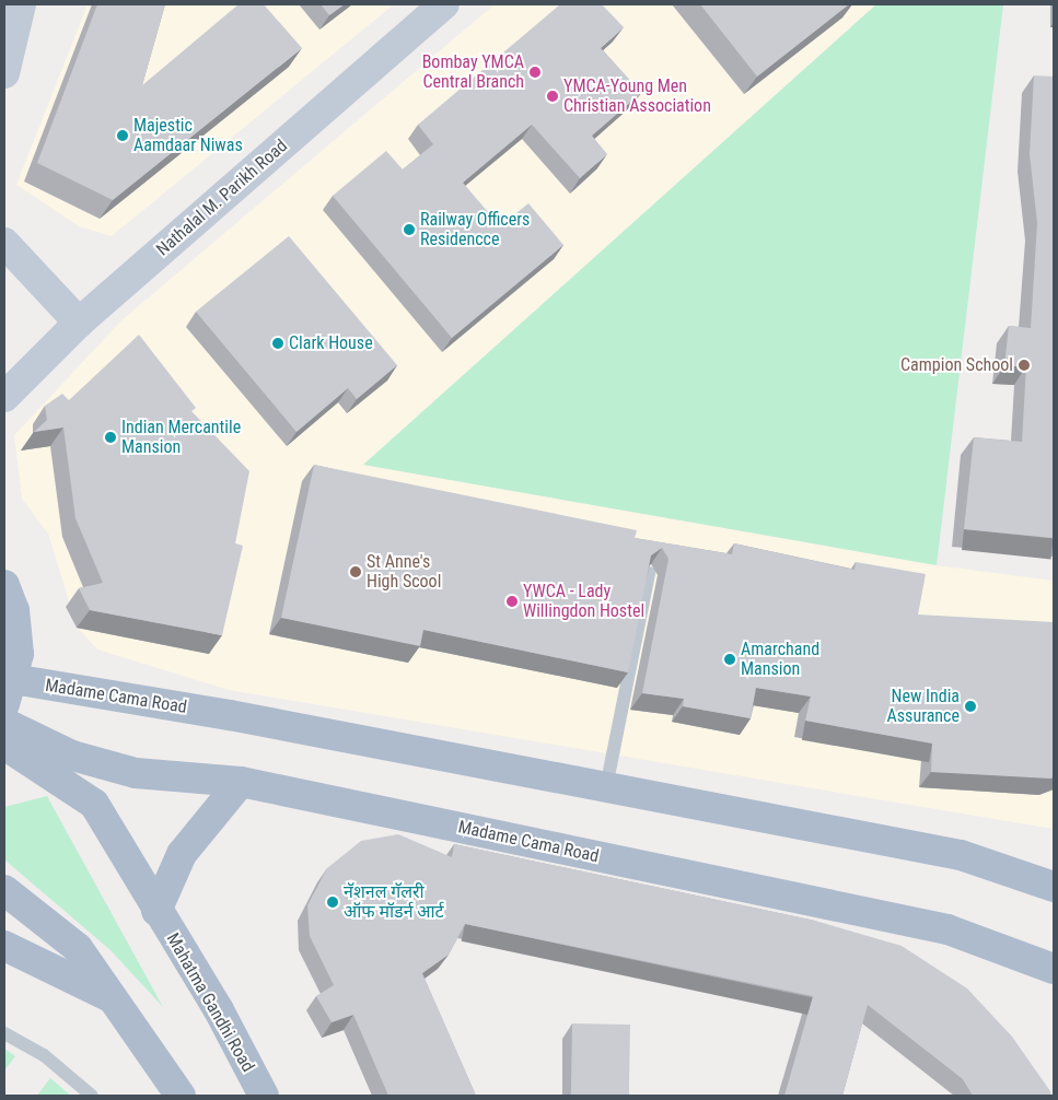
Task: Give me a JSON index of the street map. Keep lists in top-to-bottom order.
{
  "streets": {
    "main road": ["Madame Cama Road", "Mahatma Gandhi Road"],
    "street": ["Nathalal M. Parikh Road"]
  },
  "places": [
    "Bombay YMCA Central Branch",
    "YMCA-Young Men Christian Association",
    "Majestic Aamdaar Niwas",
    "Railway Officers Residencce",
    "Clark House",
    "Campion School",
    "Indian Mercantile Mansion",
    "St Anne's High Scool",
    "YWCA - Lady Willingdon Hostel",
    "Amarchand Mansion",
    "New India Assurance",
    "नॅशनल गॅलरी ऑफ मॉडर्न आर्ट"
  ]
}
